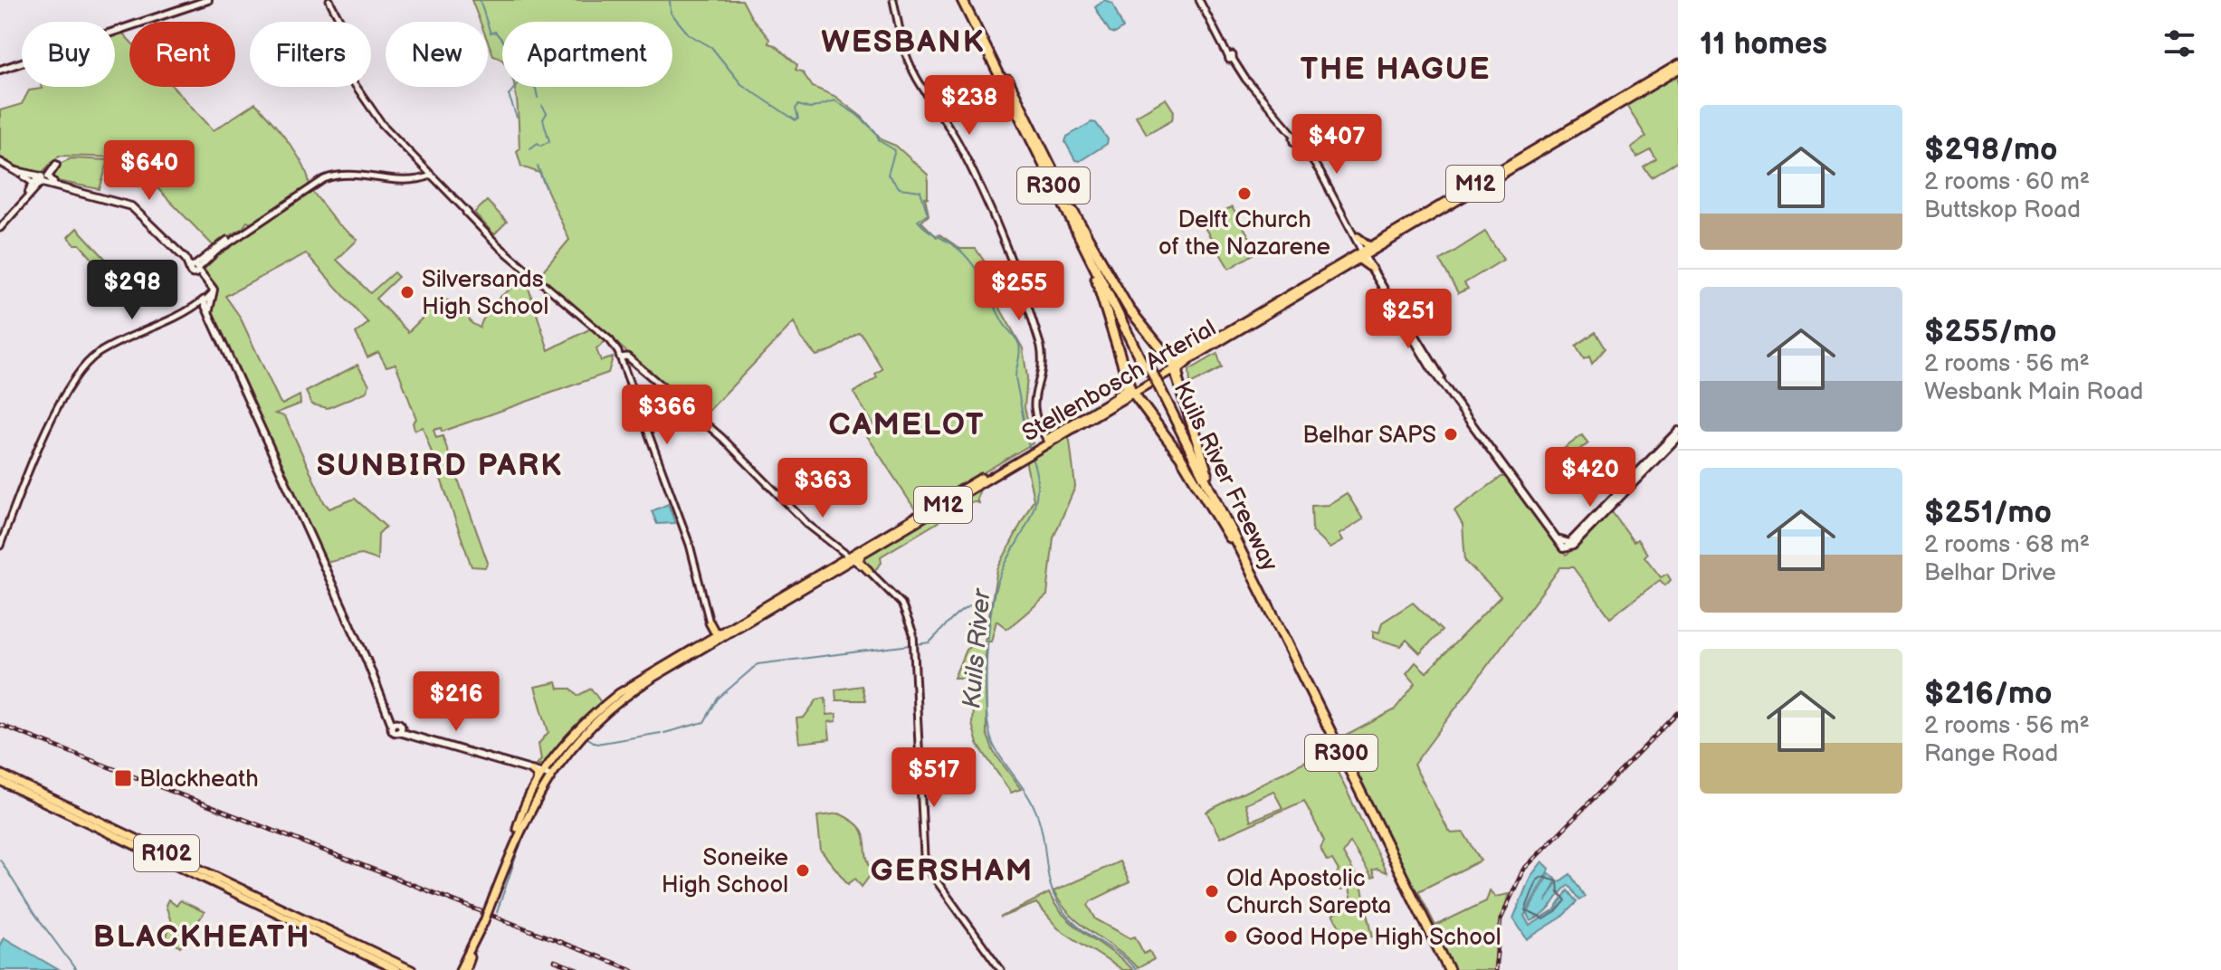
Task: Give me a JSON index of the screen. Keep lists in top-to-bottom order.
{
  "streets": {
    "highway": ["R300", "Kuils River Freeway"],
    "main road": ["M12", "Stellenbosch Arterial", "R102"]
  },
  "districts": [
    "WESBANK",
    "THE HAGUE",
    "CAMELOT",
    "SUNBIRD PARK",
    "GERSHAM",
    "BLACKHEATH"
  ],
  "water": ["Kuils River"],
  "places": {
    "other": [
      "Delft Church of the Nazarene",
      "Silversands High School",
      "Belhar SAPS",
      "Soneike High School",
      "Old Apostolic Church Sarepta",
      "Good Hope High School"
    ],
    "transit": ["Blackheath"]
  },
  "page": {
    "heading": "11 homes",
    "chip": [
      "Buy",
      "Rent",
      "Filters",
      "New",
      "Apartment"
    ],
    "price": [
      "$238",
      "$407",
      "$640",
      "$298",
      "$255",
      "$251",
      "$366",
      "$420",
      "$363",
      "$216",
      "$517"
    ],
    "list": [
      {
        "name": "$298/mo",
        "note": "2 rooms · 60 m² · Buttskop Road"
      },
      {
        "name": "$255/mo",
        "note": "2 rooms · 56 m² · Wesbank Main Road"
      },
      {
        "name": "$251/mo",
        "note": "2 rooms · 68 m² · Belhar Drive"
      },
      {
        "name": "$216/mo",
        "note": "2 rooms · 56 m² · Range Road"
      }
    ]
  }
}
